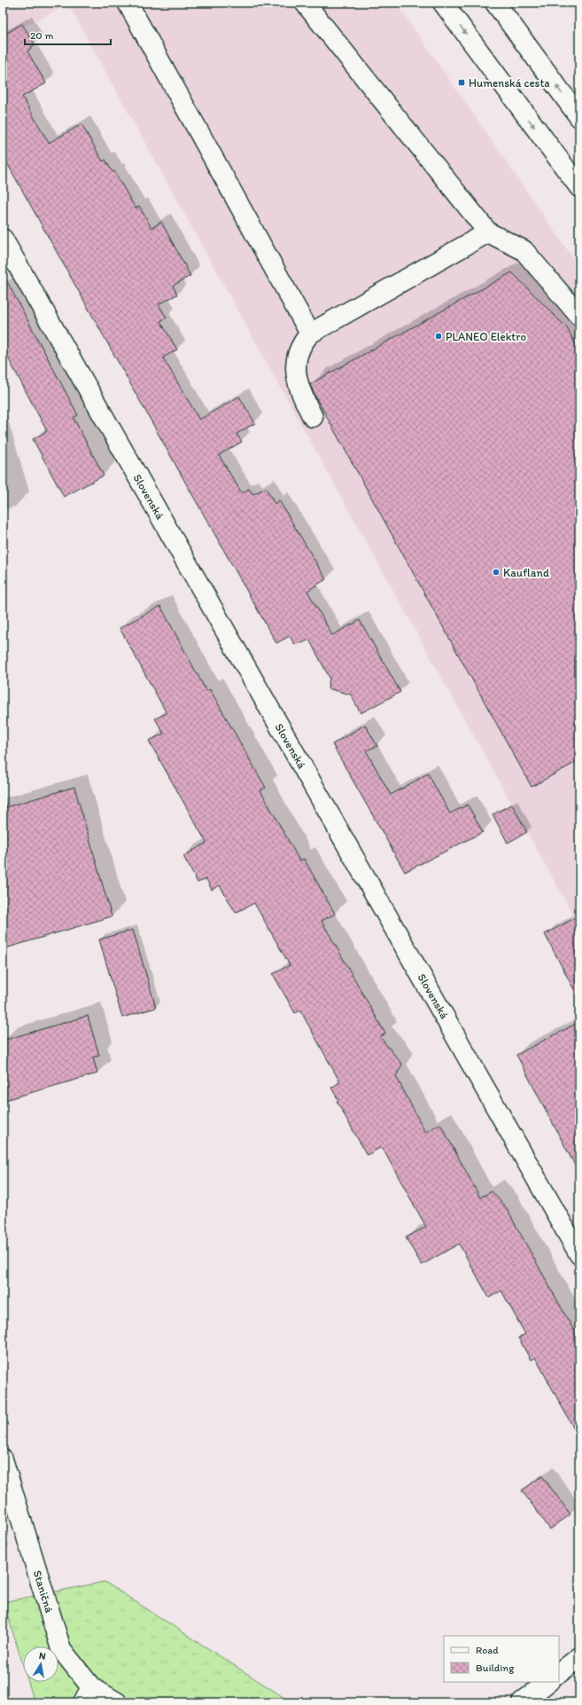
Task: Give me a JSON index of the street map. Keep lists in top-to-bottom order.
{
  "streets": {
    "street": ["Slovenská", "Staničná"]
  },
  "places": {
    "transit": ["Humenská cesta"],
    "other": ["PLANEO Elektro", "Kaufland"]
  },
  "legend": ["Road", "Building"],
  "scale_bar": "20 m",
  "north": "top"
}
